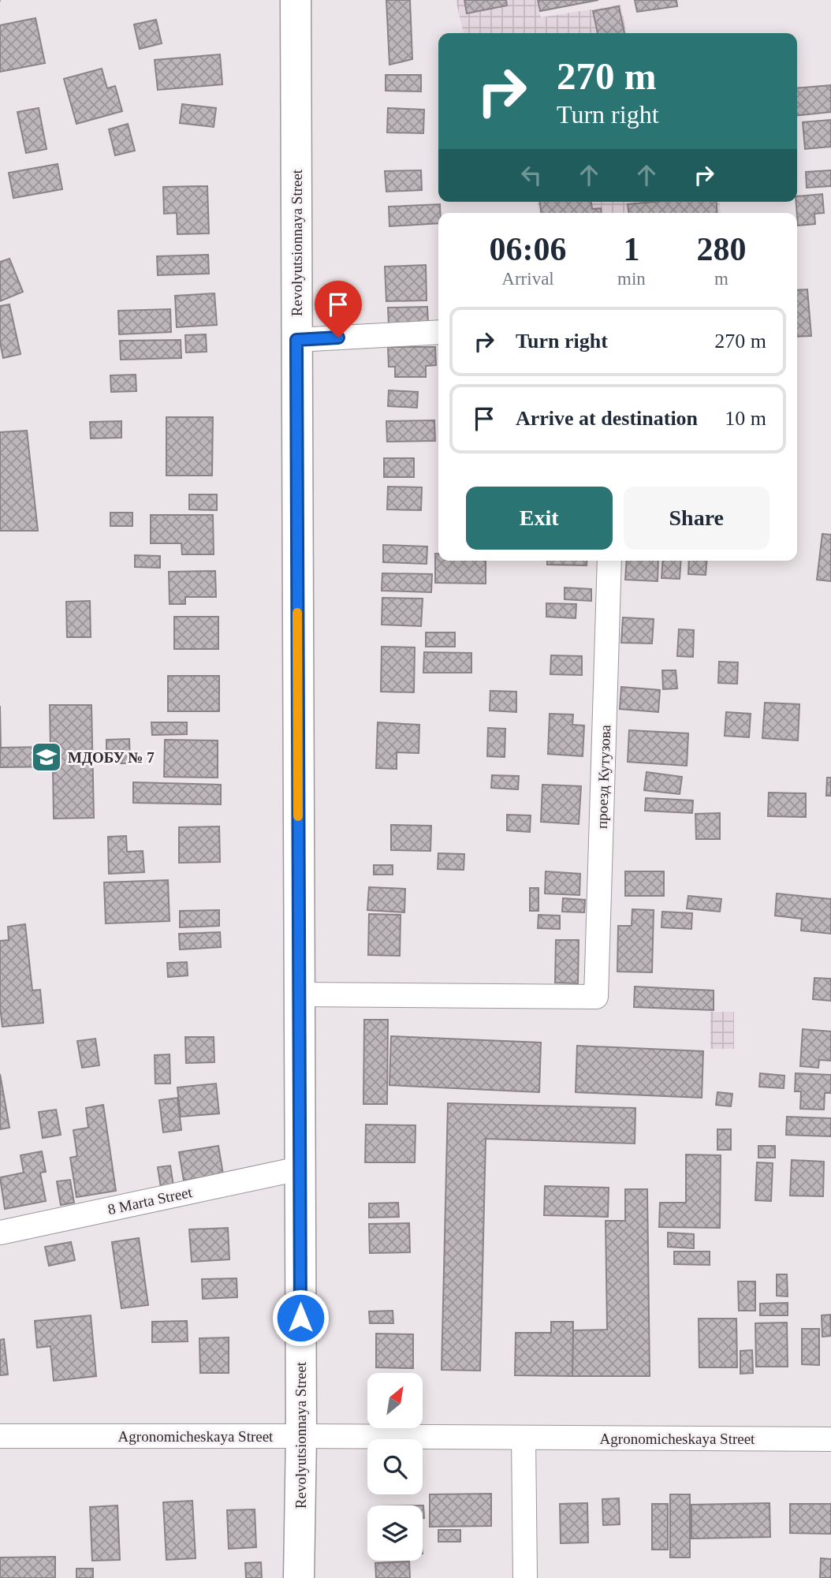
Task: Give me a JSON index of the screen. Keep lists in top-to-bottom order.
{
  "streets": {
    "street": [
      "Revolyutsionnaya Street",
      "проезд Кутузова",
      "8 Marta Street",
      "Agronomicheskaya Street"
    ]
  },
  "crossings": [
    ["Revolyutsionnaya Street", "проезд Кутузова"],
    ["Revolyutsionnaya Street", "8 Marta Street"],
    ["Revolyutsionnaya Street", "Agronomicheskaya Street"]
  ],
  "places": {
    "school or university": ["МДОБУ № 7"]
  },
  "north": "top right",
  "page": {
    "turn": ["270 m", "Turn right"],
    "eta": [
      "06:06",
      "Arrival",
      "1",
      "min",
      "280",
      "m"
    ],
    "list": [
      {
        "name": "Turn right",
        "value": "270 m"
      },
      {
        "name": "Arrive at destination",
        "value": "10 m"
      }
    ],
    "buttons": ["Exit", "Share"]
  }
}
